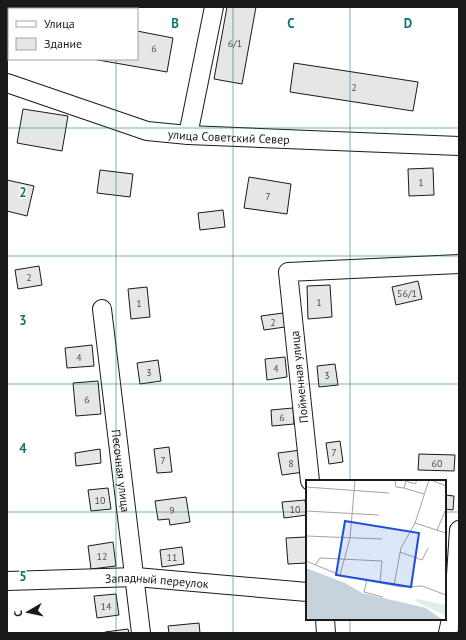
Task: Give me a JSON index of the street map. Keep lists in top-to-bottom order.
{
  "streets": {
    "street": [
      "улица Советский Север",
      "Пойменная улица",
      "Песочная улица",
      "Западный переулок"
    ]
  },
  "crossings": [
    ["Песочная улица", "Западный переулок"]
  ],
  "house_numbers": [
    "6/1",
    "6",
    "2",
    "1",
    "7",
    "2",
    "56/1",
    "1",
    "1",
    "2",
    "4",
    "4",
    "3",
    "3",
    "6",
    "6",
    "7",
    "7",
    "8",
    "60",
    "10",
    "10",
    "9",
    "12",
    "11",
    "14"
  ],
  "legend": ["Улица", "Здание"],
  "north": "left",
  "grid": {
    "columns": ["B", "C", "D"],
    "rows": [
      "2",
      "3",
      "4",
      "5"
    ]
  }
}
